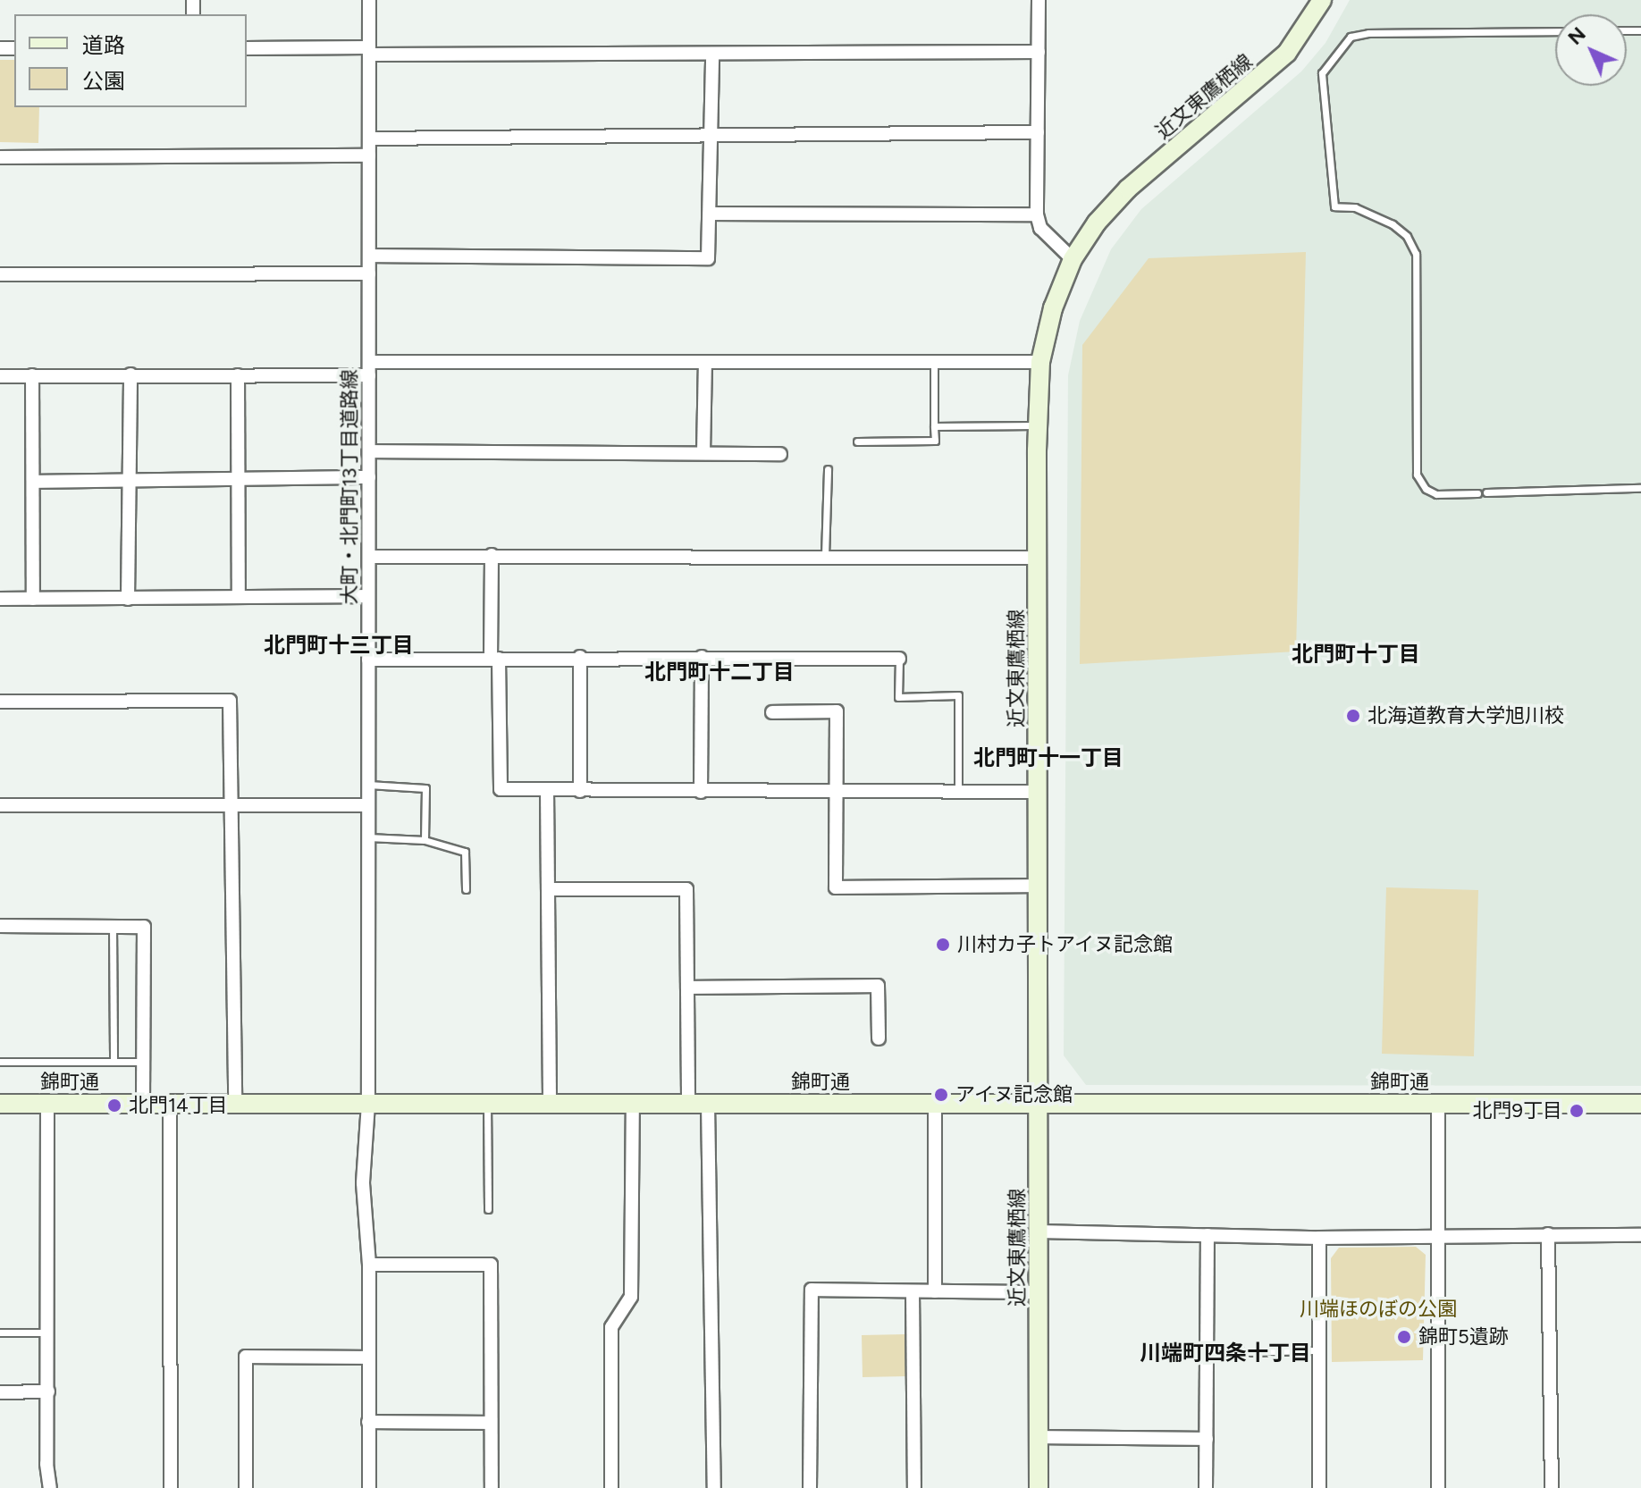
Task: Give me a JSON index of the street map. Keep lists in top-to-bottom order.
{
  "streets": {
    "street": ["近文東鷹栖線", "大町・北門町13丁目道路線", "錦町通"]
  },
  "crossings": [
    ["近文東鷹栖線", "錦町通"],
    ["大町・北門町13丁目道路線", "錦町通"]
  ],
  "districts": [
    "北門町十三丁目",
    "北門町十丁目",
    "北門町十二丁目",
    "北門町十一丁目",
    "川端町四条十丁目"
  ],
  "parks": ["川端ほのぼの公園"],
  "places": [
    "北海道教育大学旭川校",
    "川村カ子トアイヌ記念館",
    "アイヌ記念館",
    "北門14丁目",
    "北門9丁目",
    "錦町5遺跡"
  ],
  "legend": ["道路", "公園"],
  "north": "top left"
}
